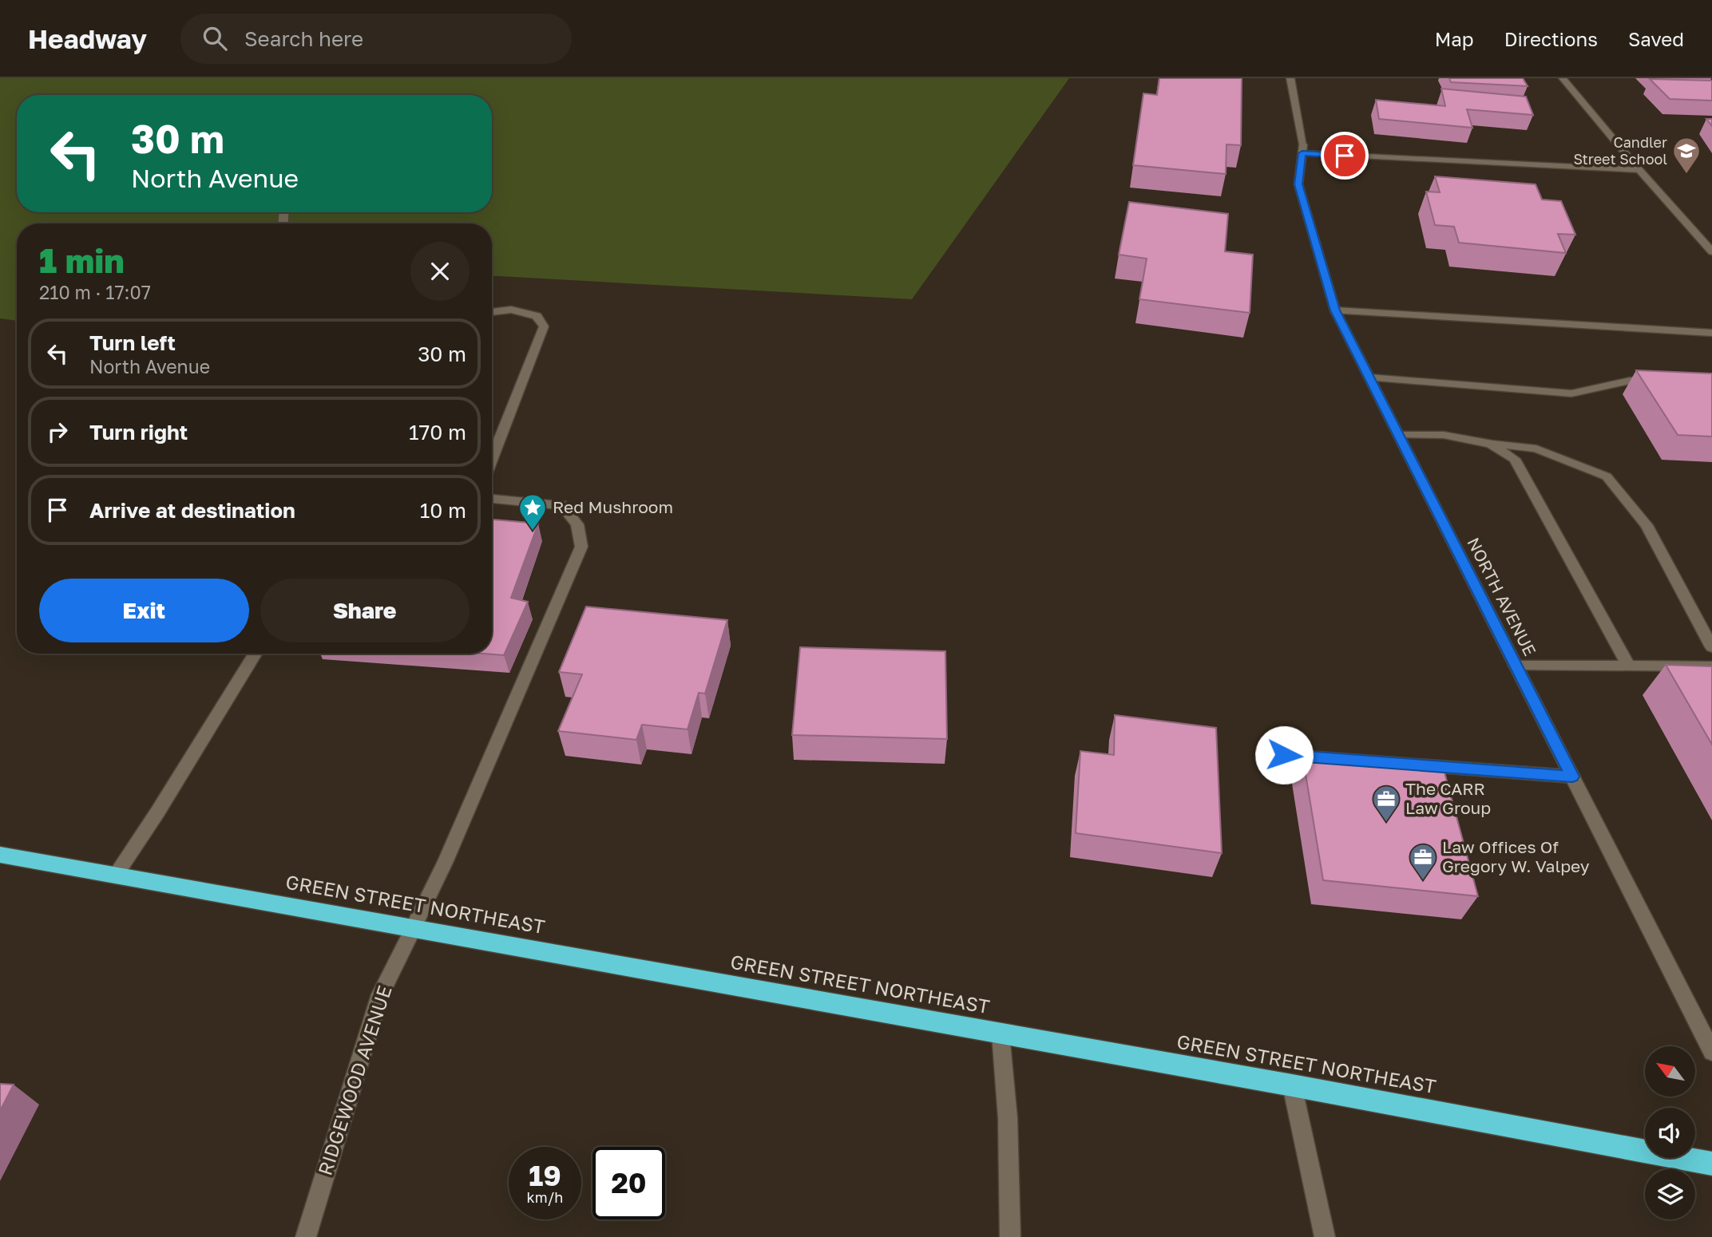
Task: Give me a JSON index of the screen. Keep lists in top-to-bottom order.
{
  "streets": {
    "highway": ["GREEN STREET NORTHEAST"],
    "street": ["NORTH AVENUE", "RIDGEWOOD AVENUE"]
  },
  "crossings": [
    ["GREEN STREET NORTHEAST", "RIDGEWOOD AVENUE"]
  ],
  "places": {
    "school or university": ["Candler Street School"],
    "place": ["Red Mushroom"],
    "office": ["The CARR Law Group", "Law Offices Of Gregory W. Valpey"]
  },
  "north": "top left",
  "page": {
    "header": "Headway",
    "search": "Search here",
    "nav": ["Map", "Directions", "Saved"],
    "turn": ["30 m", "North Avenue"],
    "heading": ["1 min", "210 m · 17:07"],
    "list": [
      {
        "name": "Turn left",
        "note": "North Avenue",
        "value": "30 m"
      },
      {
        "name": "Turn right",
        "value": "170 m"
      },
      {
        "name": "Arrive at destination",
        "value": "10 m"
      }
    ],
    "buttons": ["Exit", "Share"],
    "speed": "19 km/h",
    "limit": "20"
  }
}
